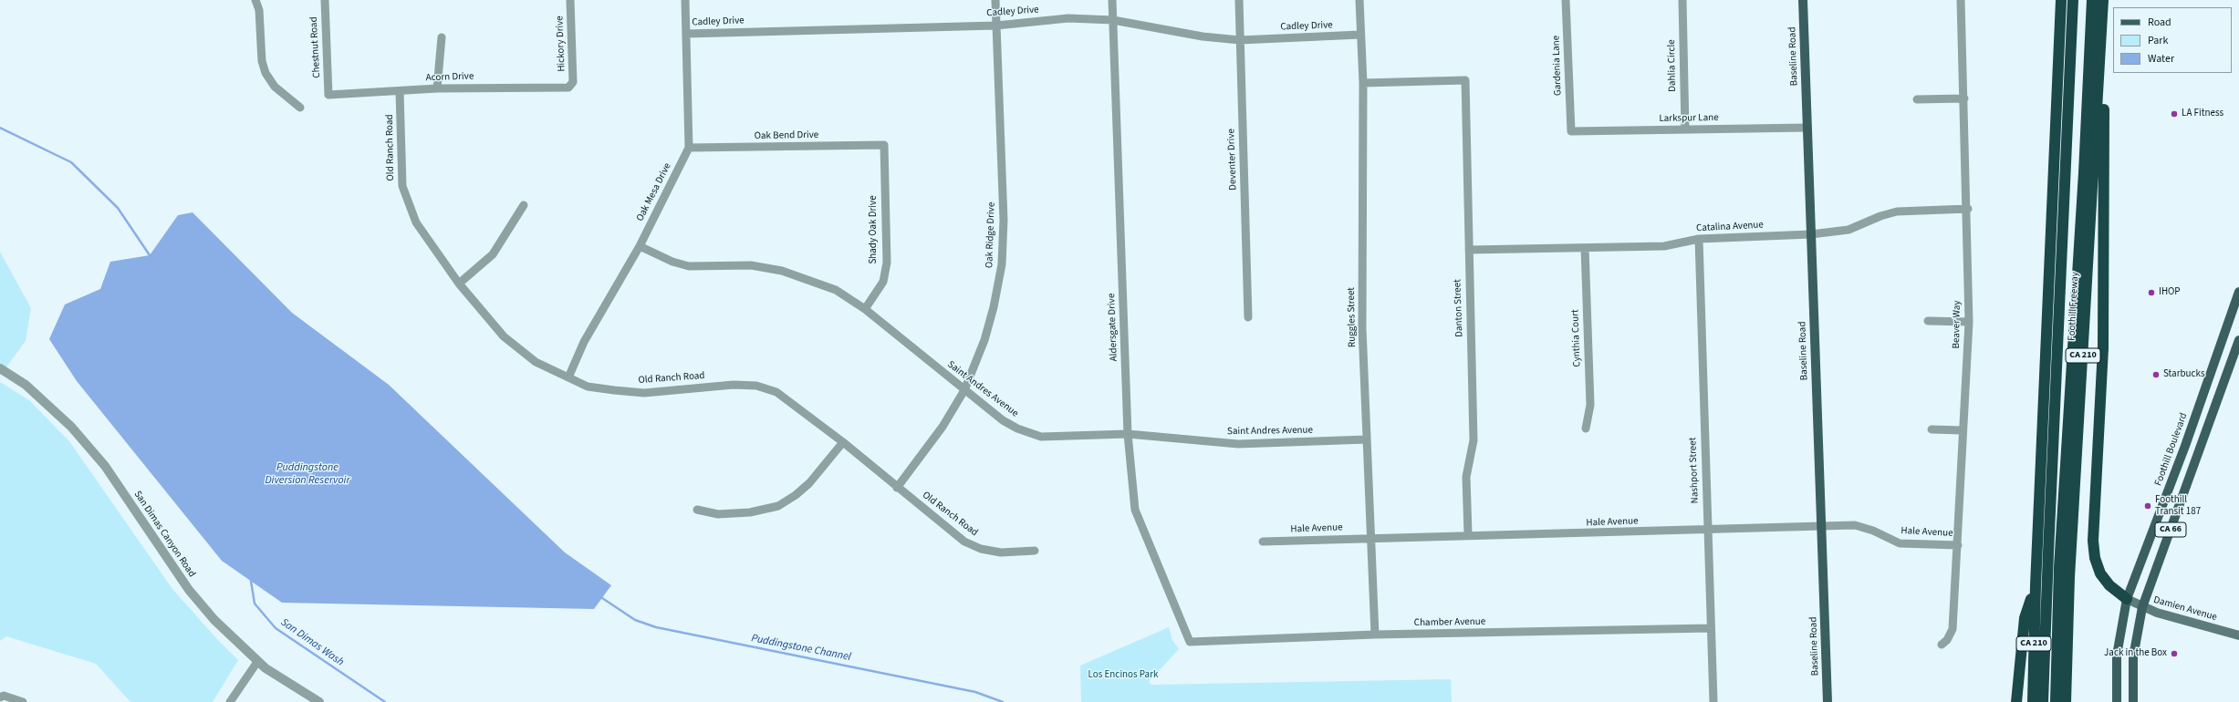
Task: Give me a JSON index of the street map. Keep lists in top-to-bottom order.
{
  "streets": {
    "highway": ["Foothill Freeway", "CA 210"],
    "main road": [
      "Baseline Road",
      "Foothill Boulevard",
      "CA 66",
      "Damien Avenue"
    ],
    "street": [
      "Cadley Drive",
      "Hickory Drive",
      "Chestnut Road",
      "Gardenia Lane",
      "Dahlia Circle",
      "Acorn Drive",
      "Larkspur Lane",
      "Oak Bend Drive",
      "Old Ranch Road",
      "Deventer Drive",
      "Oak Mesa Drive",
      "Catalina Avenue",
      "Shady Oak Drive",
      "Oak Ridge Drive",
      "Danton Street",
      "Ruggles Street",
      "Beaver Way",
      "Aldersgate Drive",
      "Cynthia Court",
      "Saint Andres Avenue",
      "Nashport Street",
      "Hale Avenue",
      "San Dimas Canyon Road",
      "Chamber Avenue"
    ]
  },
  "crossings": [
    ["Cadley Drive", "Deventer Drive"],
    ["Cadley Drive", "Oak Mesa Drive"],
    ["Cadley Drive", "Oak Ridge Drive"],
    ["Cadley Drive", "Ruggles Street"],
    ["Cadley Drive", "Aldersgate Drive"],
    ["Hickory Drive", "Acorn Drive"],
    ["Chestnut Road", "Acorn Drive"],
    ["Baseline Road", "Larkspur Lane"],
    ["Baseline Road", "Catalina Avenue"],
    ["Baseline Road", "Hale Avenue"],
    ["Gardenia Lane", "Larkspur Lane"],
    ["Dahlia Circle", "Larkspur Lane"],
    ["Acorn Drive", "Old Ranch Road"],
    ["Oak Bend Drive", "Oak Mesa Drive"],
    ["Oak Bend Drive", "Shady Oak Drive"],
    ["Old Ranch Road", "Oak Mesa Drive"],
    ["Old Ranch Road", "Oak Ridge Drive"],
    ["Oak Mesa Drive", "Saint Andres Avenue"],
    ["Catalina Avenue", "Danton Street"],
    ["Catalina Avenue", "Beaver Way"],
    ["Catalina Avenue", "Cynthia Court"],
    ["Catalina Avenue", "Nashport Street"],
    ["Shady Oak Drive", "Saint Andres Avenue"],
    ["Oak Ridge Drive", "Saint Andres Avenue"],
    ["Danton Street", "Ruggles Street"],
    ["Danton Street", "Hale Avenue"],
    ["Ruggles Street", "Saint Andres Avenue"],
    ["Ruggles Street", "Hale Avenue"],
    ["Ruggles Street", "Chamber Avenue"],
    ["Beaver Way", "Hale Avenue"],
    ["Aldersgate Drive", "Saint Andres Avenue"],
    ["Aldersgate Drive", "Chamber Avenue"],
    ["Foothill Boulevard", "Damien Avenue"],
    ["Nashport Street", "Hale Avenue"],
    ["Nashport Street", "Chamber Avenue"],
    ["CA 66", "Damien Avenue"]
  ],
  "water": ["Puddingstone Diversion Reservoir", "San Dimas Wash", "Puddingstone Channel"],
  "parks": ["Los Encinos Park"],
  "places": [
    "LA Fitness",
    "IHOP",
    "Starbucks",
    "Foothill Transit 187",
    "Jack in the Box"
  ],
  "legend": ["Road", "Park", "Water"]
}
